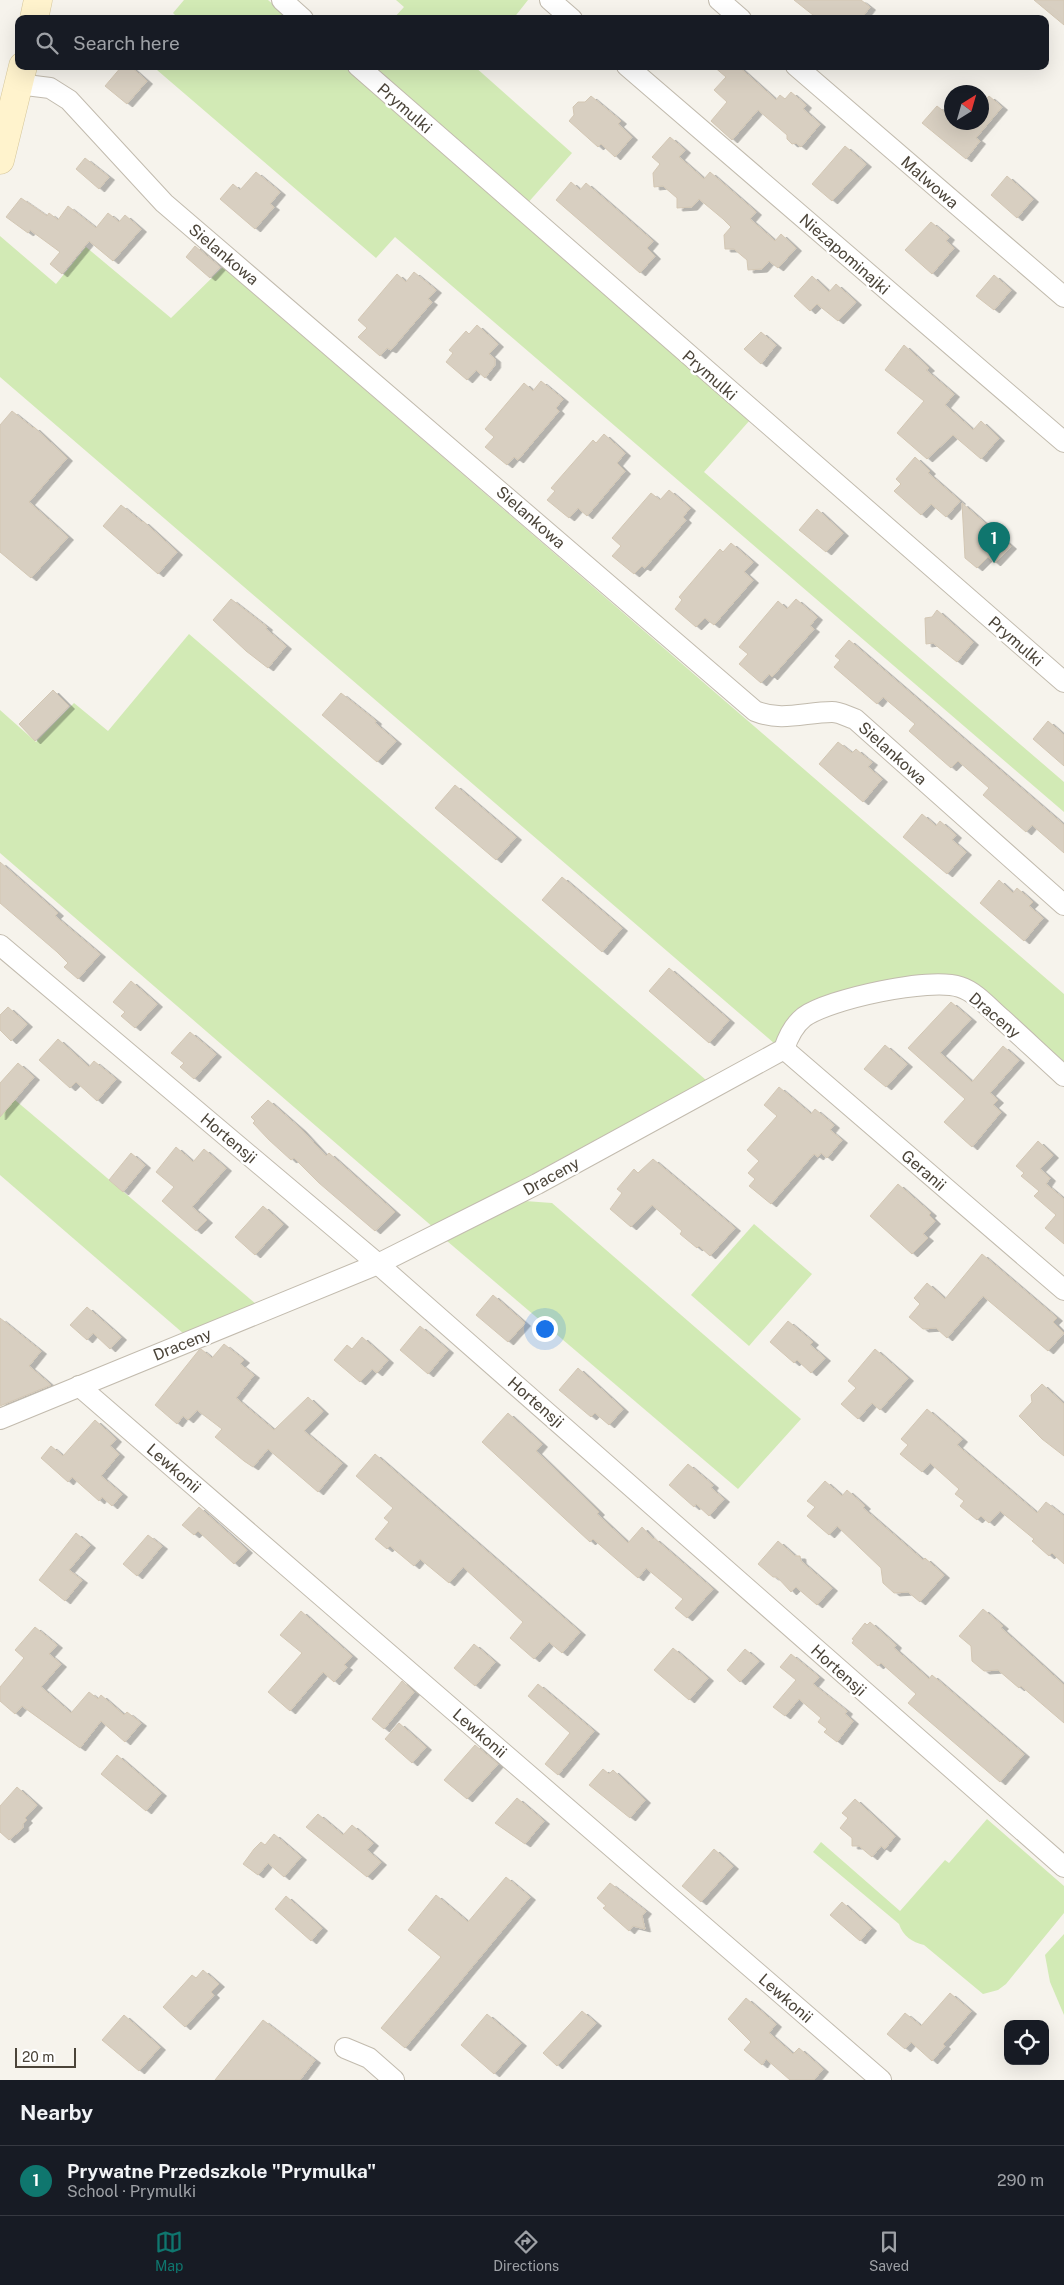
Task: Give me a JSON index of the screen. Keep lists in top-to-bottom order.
{
  "streets": {
    "street": [
      "Prymulki",
      "Malwowa",
      "Sielankowa",
      "Niezapominajki",
      "Draceny",
      "Hortensji",
      "Geranii",
      "Lewkonii"
    ]
  },
  "crossings": [
    ["Draceny", "Hortensji"],
    ["Draceny", "Geranii"],
    ["Draceny", "Lewkonii"]
  ],
  "scale_bar": "20 m",
  "north": "top right",
  "page": {
    "search": "Search here",
    "pins": "1",
    "scale": "20 m",
    "heading": "Nearby",
    "list": [
      {
        "mark": "1",
        "name": "Prywatne Przedszkole \"Prymulka\"",
        "note": "School · Prymulki",
        "value": "290 m"
      }
    ],
    "nav": ["Map", "Directions", "Saved"]
  }
}
